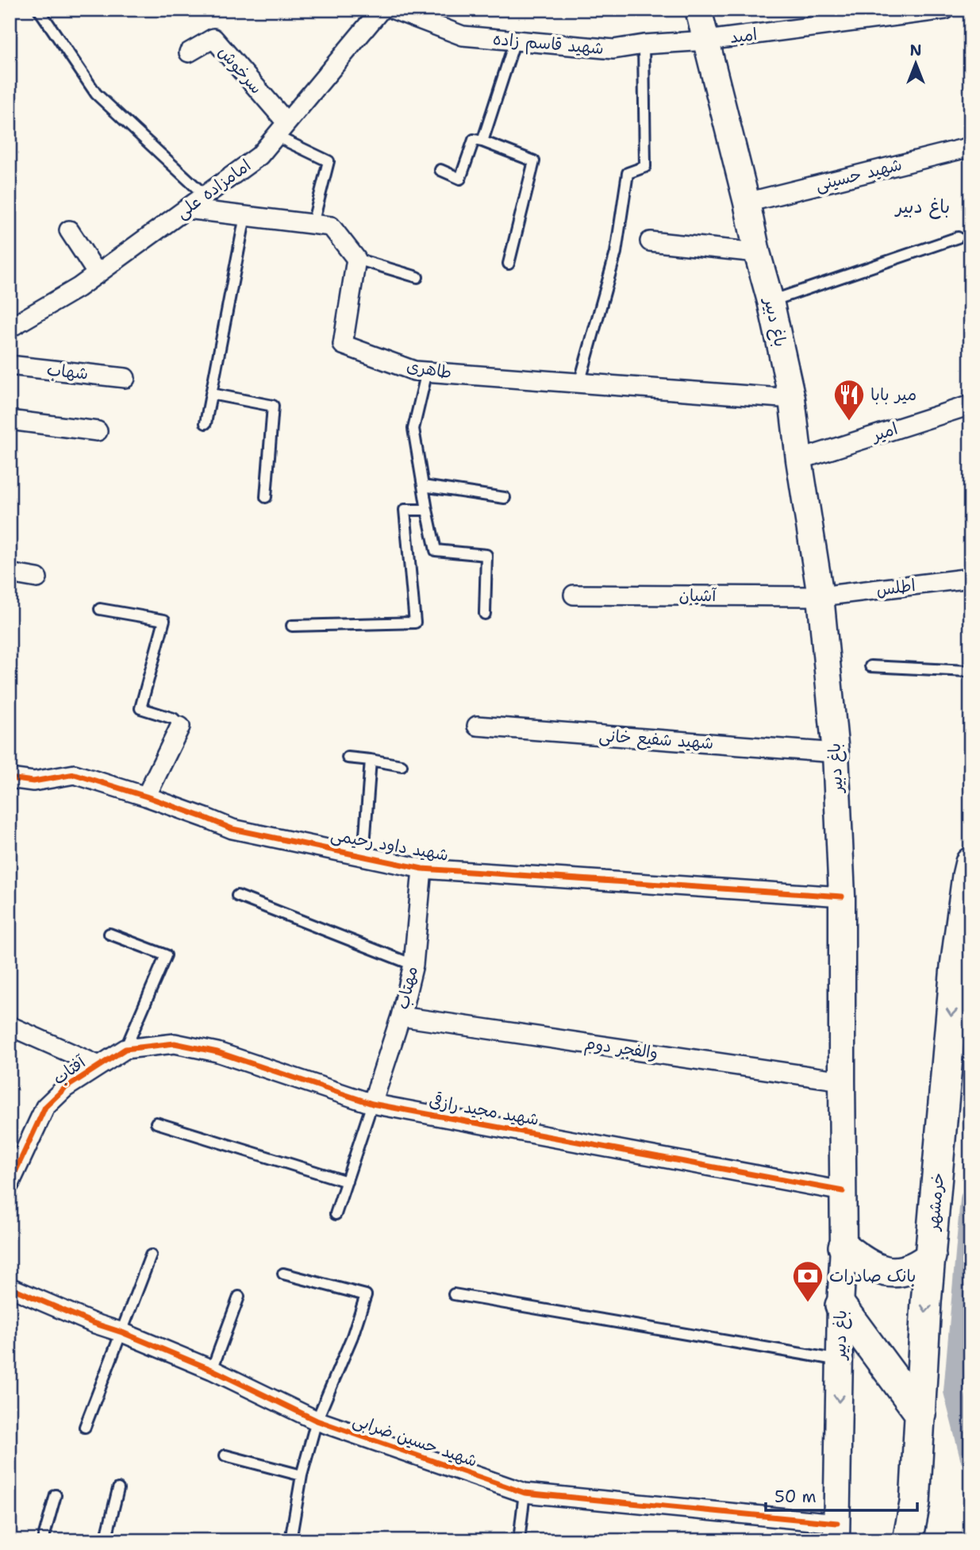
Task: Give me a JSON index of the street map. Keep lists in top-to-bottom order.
{
  "streets": {
    "main road": ["باغ دبیر", "خرمشهر"],
    "street": [
      "امید",
      "شهید قاسم زاده",
      "سرخوش",
      "شهید حسینی",
      "امامزاده علی",
      "طاهری",
      "شهاب",
      "امیر",
      "اطلس",
      "آشیان",
      "شهید شفیع خانی",
      "شهید داود رحیمی",
      "مهتاب",
      "والفجر دوم",
      "آفتاب",
      "شهید مجید رازقی",
      "شهید حسین ضرابی"
    ]
  },
  "crossings": [
    ["امید", "شهید قاسم زاده"],
    ["امید", "باغ دبیر"],
    ["شهید قاسم زاده", "باغ دبیر"],
    ["سرخوش", "امامزاده علی"],
    ["شهید حسینی", "باغ دبیر"],
    ["باغ دبیر", "طاهری"],
    ["باغ دبیر", "امیر"],
    ["باغ دبیر", "اطلس"],
    ["باغ دبیر", "آشیان"],
    ["باغ دبیر", "شهید شفیع خانی"],
    ["باغ دبیر", "شهید داود رحیمی"],
    ["باغ دبیر", "والفجر دوم"],
    ["باغ دبیر", "شهید مجید رازقی"],
    ["باغ دبیر", "شهید حسین ضرابی"],
    ["اطلس", "آشیان"],
    ["شهید داود رحیمی", "مهتاب"],
    ["مهتاب", "والفجر دوم"],
    ["مهتاب", "شهید مجید رازقی"],
    ["آفتاب", "شهید مجید رازقی"]
  ],
  "one_way": ["خرمشهر"],
  "districts": ["باغ دبیر"],
  "places": {
    "restaurant": ["میر بابا"],
    "bank": ["بانک صادرات"]
  },
  "scale_bar": "50 m",
  "north": "top"
}
